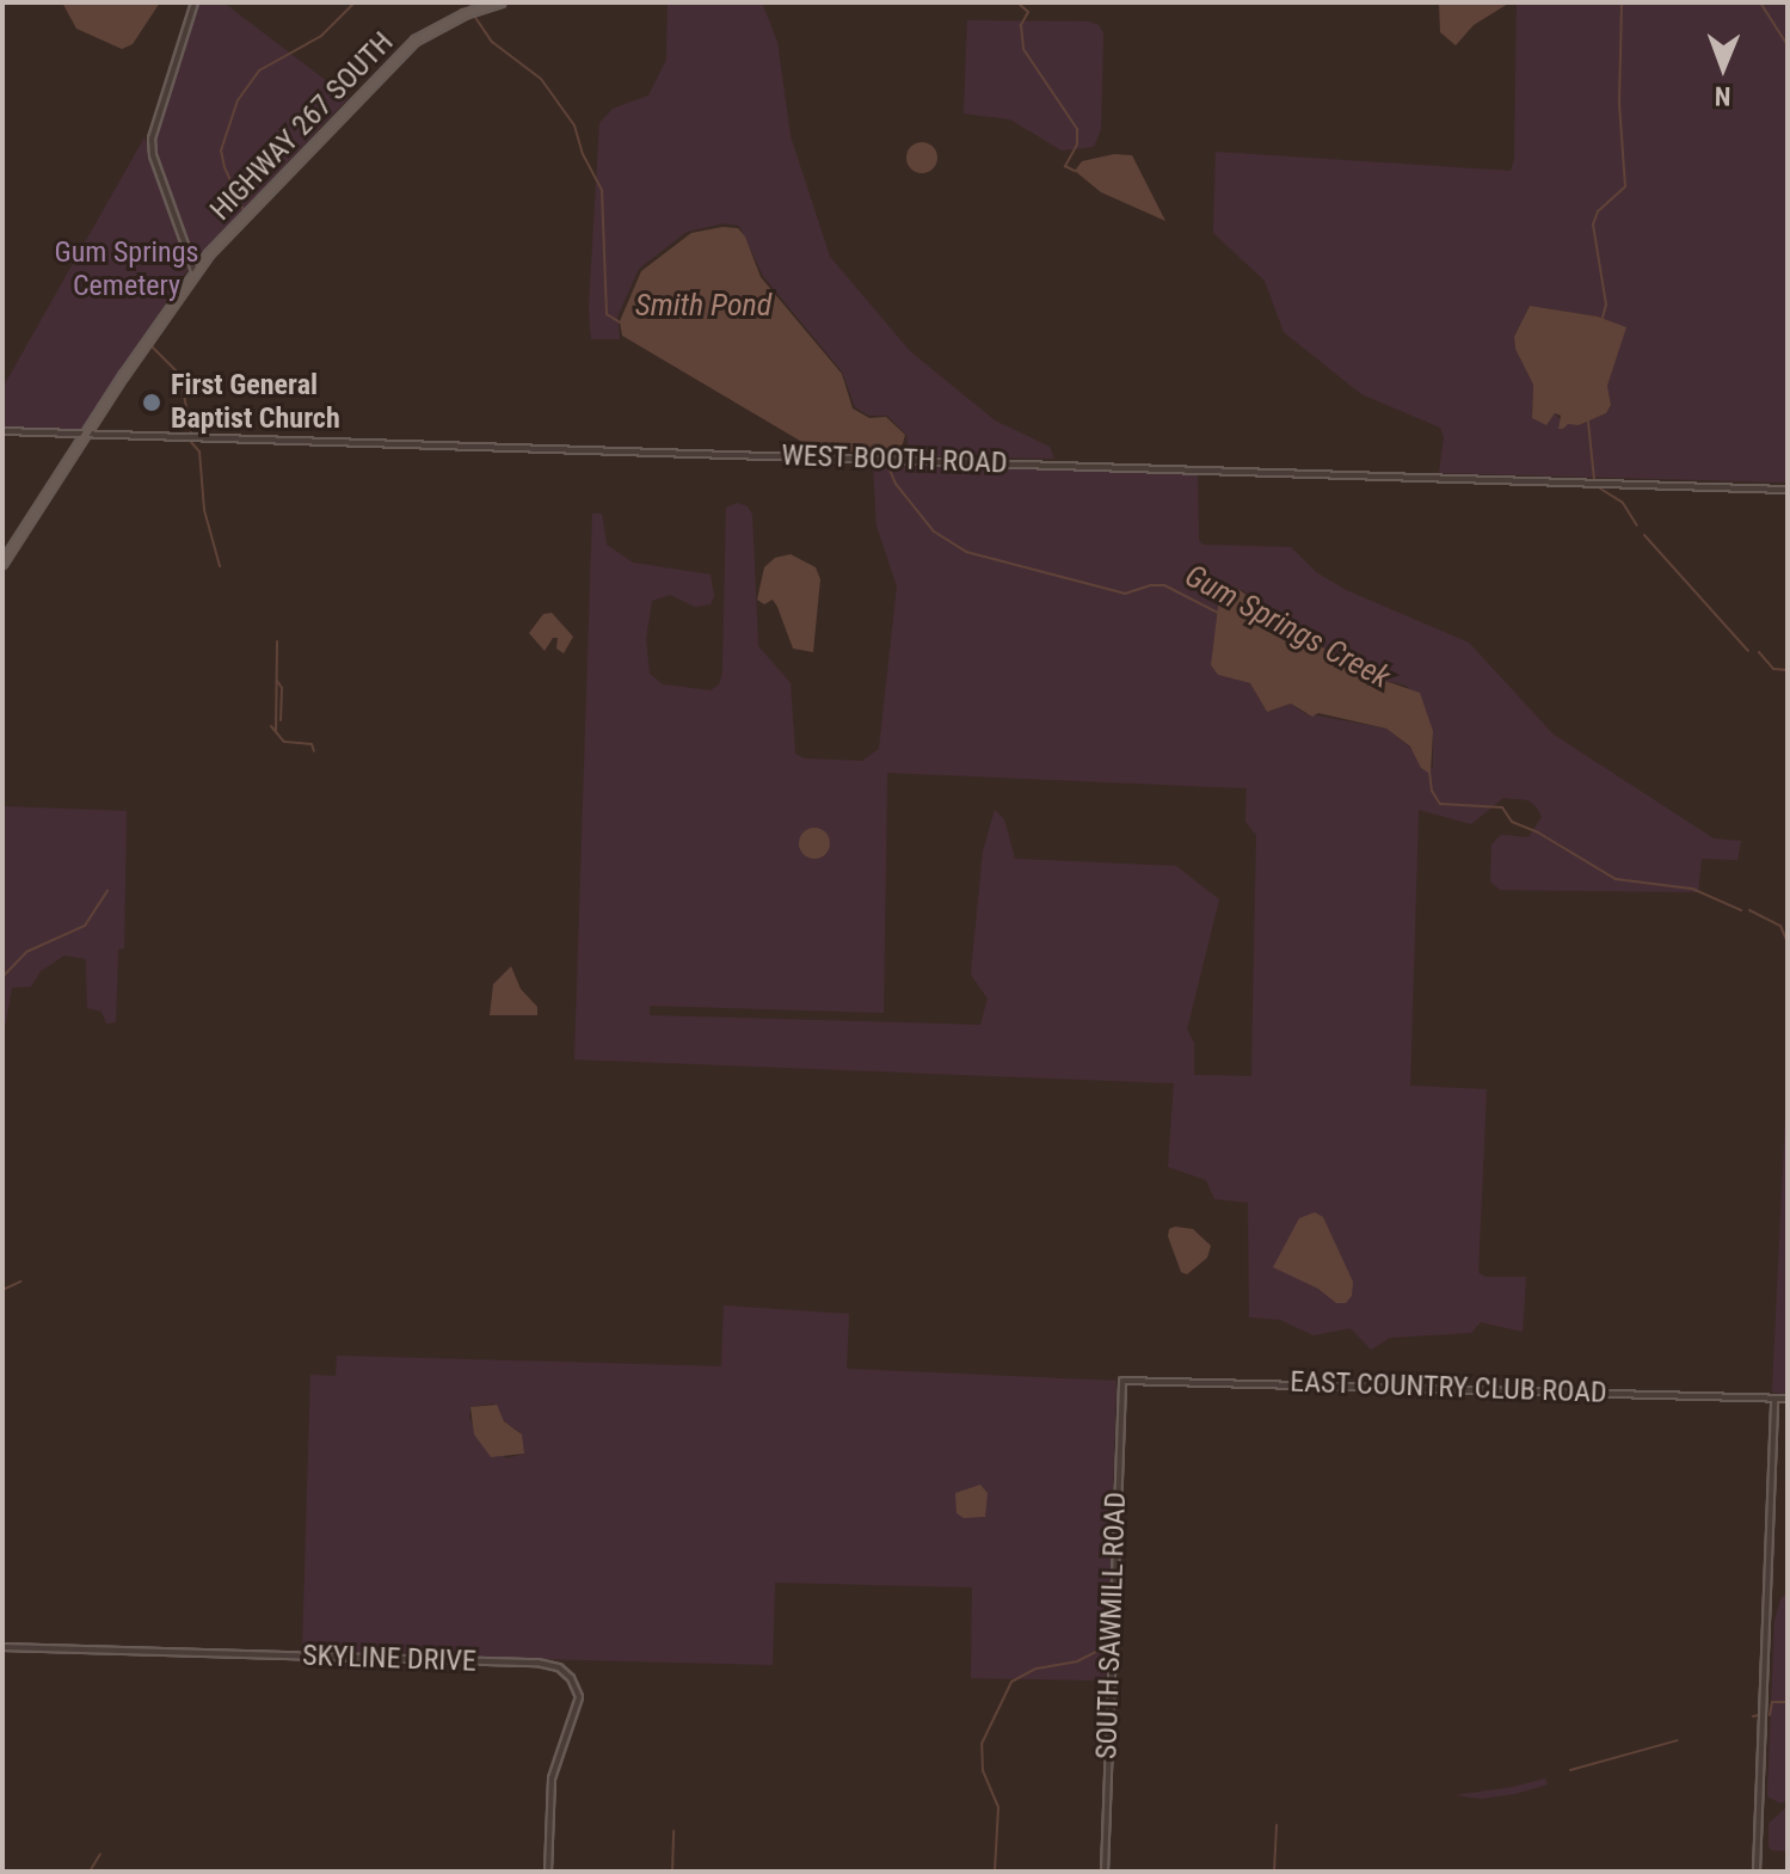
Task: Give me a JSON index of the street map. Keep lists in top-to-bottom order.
{
  "streets": {
    "main road": ["HIGHWAY 267 SOUTH"],
    "street": [
      "WEST BOOTH ROAD",
      "EAST COUNTRY CLUB ROAD",
      "SOUTH SAWMILL ROAD",
      "SKYLINE DRIVE"
    ]
  },
  "crossings": [
    ["HIGHWAY 267 SOUTH", "WEST BOOTH ROAD"],
    ["EAST COUNTRY CLUB ROAD", "SOUTH SAWMILL ROAD"]
  ],
  "water": ["Smith Pond", "Gum Springs Creek"],
  "parks": ["Gum Springs Cemetery"],
  "places": ["First General Baptist Church"],
  "north": "bottom"
}
